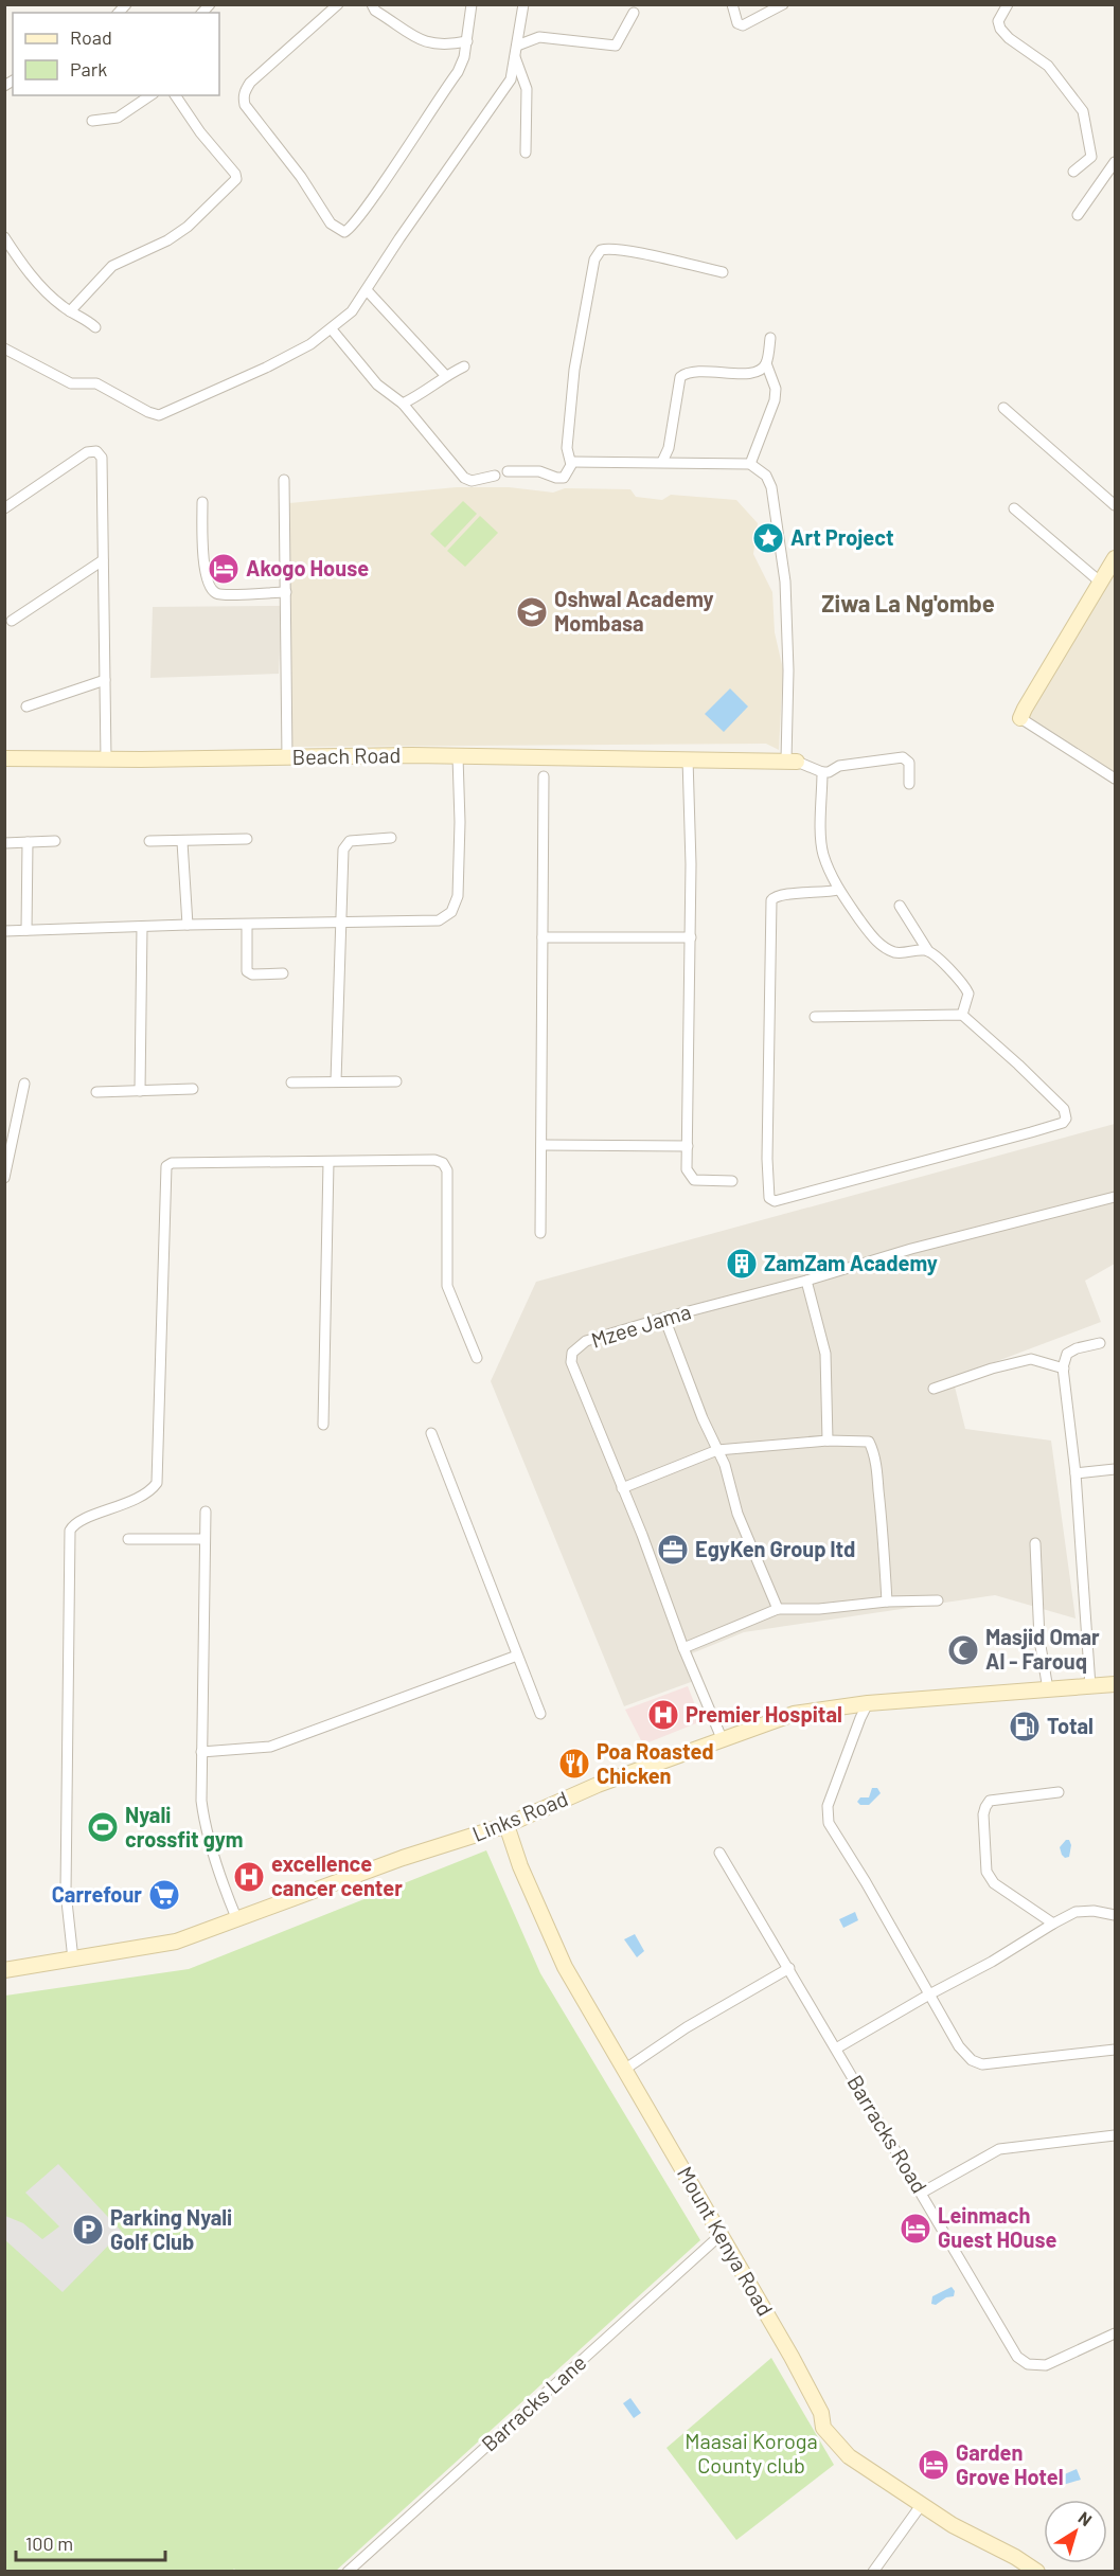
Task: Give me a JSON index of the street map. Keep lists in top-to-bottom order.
{
  "streets": {
    "main road": ["Beach Road", "Links Road", "Mount Kenya Road"],
    "street": ["Mzee Jama", "Barracks Road", "Barracks Lane"]
  },
  "crossings": [
    ["Mzee Jama", "Links Road"],
    ["Links Road", "Mount Kenya Road"],
    ["Mount Kenya Road", "Barracks Lane"]
  ],
  "districts": ["Ziwa La Ng'ombe"],
  "parks": ["Maasai Koroga County club"],
  "places": {
    "place": ["Art Project"],
    "hotel": ["Akogo House", "Leinmach Guest HOuse", "Garden Grove Hotel"],
    "school or university": ["Oshwal Academy Mombasa"],
    "building": ["ZamZam Academy"],
    "office": ["EgyKen Group ltd"],
    "mosque": ["Masjid Omar Al - Farouq"],
    "hospital": ["Premier Hospital", "excellence cancer center"],
    "fuel station": ["Total"],
    "restaurant": ["Poa Roasted Chicken"],
    "sports": ["Nyali crossfit gym"],
    "supermarket": ["Carrefour"],
    "parking": ["Parking Nyali Golf Club"]
  },
  "legend": ["Road", "Park"],
  "scale_bar": "100 m",
  "north": "top right"
}
